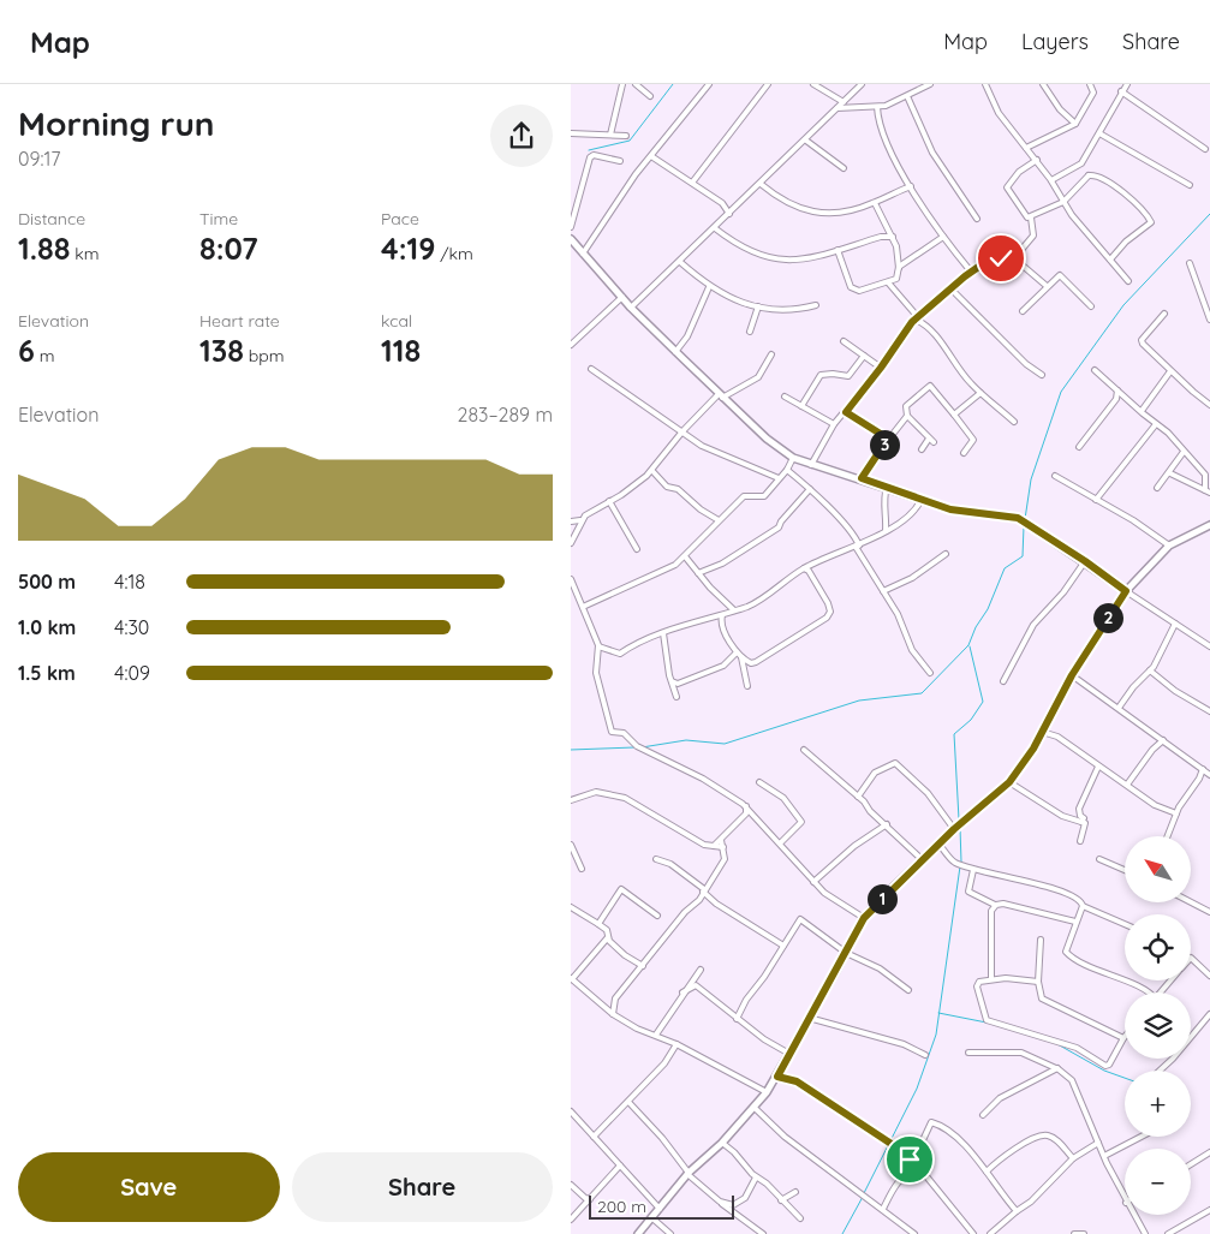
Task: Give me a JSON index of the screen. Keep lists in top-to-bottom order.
{
  "scale_bar": "200 m",
  "north": "top left",
  "page": {
    "header": "Map",
    "nav": ["Map", "Layers", "Share"],
    "heading": ["Morning run", "09:17"],
    "stats": [
      ["Distance", "1.88 km"],
      ["Time", "8:07"],
      ["Pace", "4:19 /km"],
      ["Elevation", "6 m"],
      ["Heart rate", "138 bpm"],
      ["kcal", "118"]
    ],
    "chart": ["Elevation", "283–289 m"],
    "pins": ["3", "2", "1"],
    "list": [
      {
        "name": "500 m",
        "note": "4:18"
      },
      {
        "name": "1.0 km",
        "note": "4:30"
      },
      {
        "name": "1.5 km",
        "note": "4:09"
      }
    ],
    "map_buttons": ["+", "−"],
    "buttons": ["Save", "Share"],
    "scale": "200 m"
  }
}
